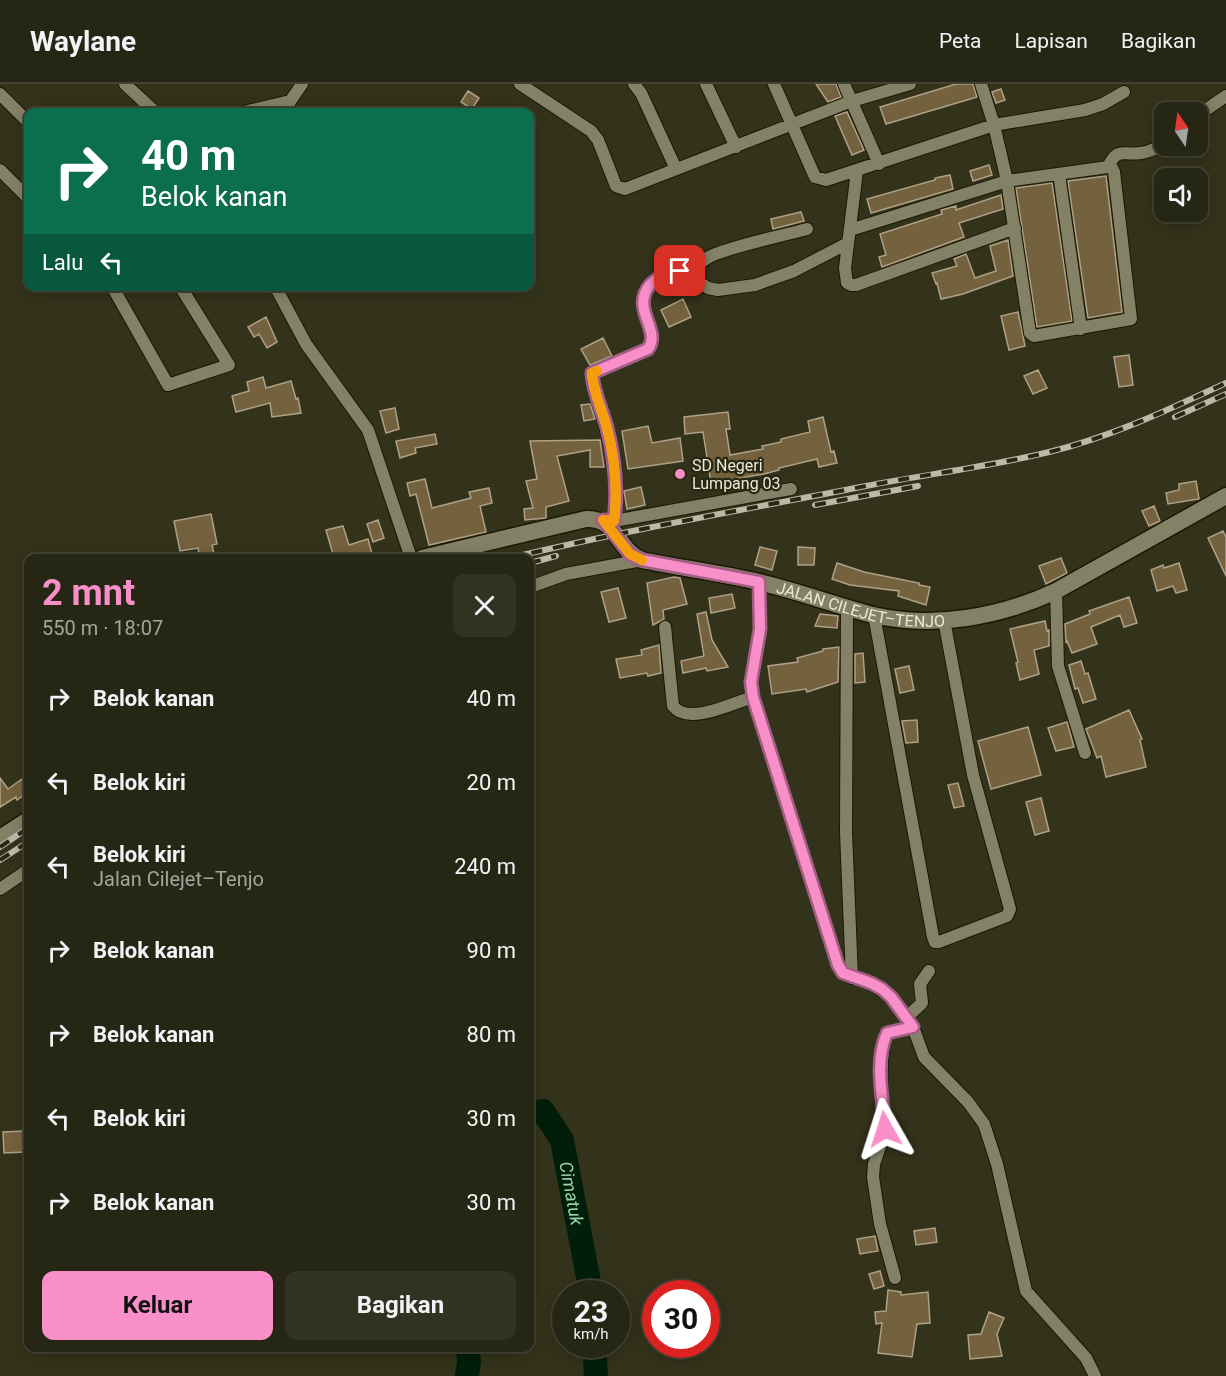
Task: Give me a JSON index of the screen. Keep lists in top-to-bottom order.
{
  "streets": {
    "main road": ["JALAN CILEJET–TENJO"]
  },
  "water": ["Cimatuk"],
  "places": ["SD Negeri Lumpang 03"],
  "north": "top",
  "page": {
    "header": "Waylane",
    "nav": ["Peta", "Lapisan", "Bagikan"],
    "turn": ["40 m", "Belok kanan"],
    "then": "Lalu",
    "heading": ["2 mnt", "550 m · 18:07"],
    "list": [
      {
        "name": "Belok kanan",
        "value": "40 m"
      },
      {
        "name": "Belok kiri",
        "value": "20 m"
      },
      {
        "name": "Belok kiri",
        "note": "Jalan Cilejet–Tenjo",
        "value": "240 m"
      },
      {
        "name": "Belok kanan",
        "value": "90 m"
      },
      {
        "name": "Belok kanan",
        "value": "80 m"
      },
      {
        "name": "Belok kiri",
        "value": "30 m"
      },
      {
        "name": "Belok kanan",
        "value": "30 m"
      }
    ],
    "buttons": ["Keluar", "Bagikan"],
    "speed": "23 km/h",
    "limit": "30"
  }
}
